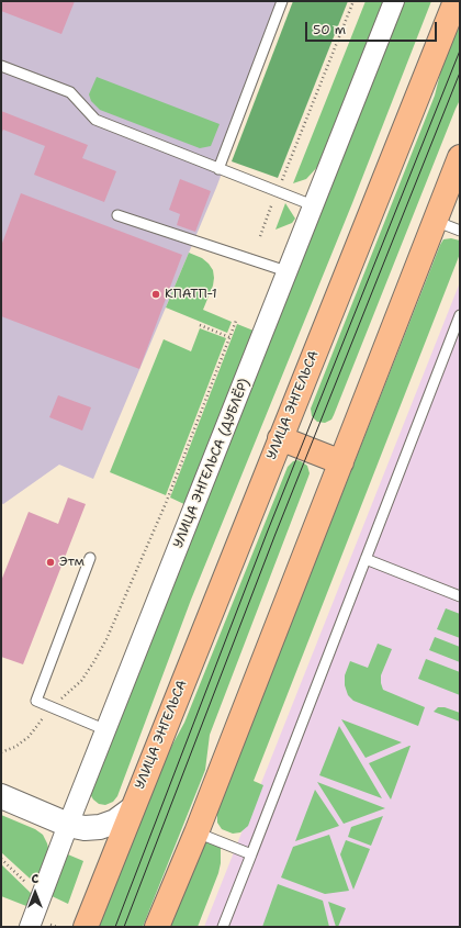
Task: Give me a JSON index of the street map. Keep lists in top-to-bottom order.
{
  "streets": {
    "main road": ["УЛИЦА ЭНГЕЛЬСА"],
    "street": ["УЛИЦА ЭНГЕЛЬСА (ДУБЛЁР)"]
  },
  "places": ["КПАТП-1", "Этм"],
  "scale_bar": "50 m",
  "north": "top"
}
